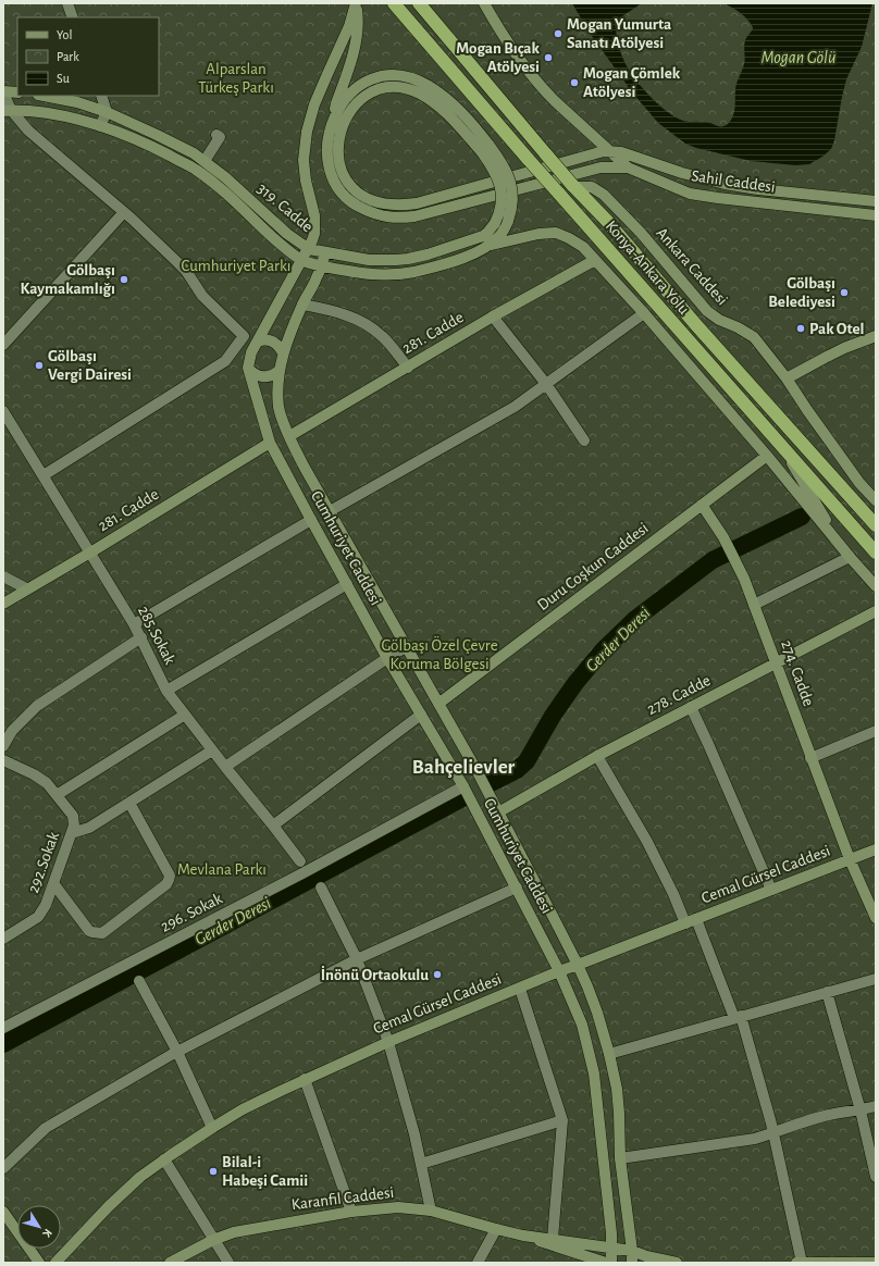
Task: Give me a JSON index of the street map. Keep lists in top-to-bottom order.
{
  "streets": {
    "highway": ["Konya-Ankara Yolu"],
    "street": [
      "Sahil Caddesi",
      "319. Cadde",
      "Ankara Caddesi",
      "281. Cadde",
      "Cumhuriyet Caddesi",
      "Duru Coşkun Caddesi",
      "285.Sokak",
      "274. Cadde",
      "278. Cadde",
      "292.Sokak",
      "Cemal Gürsel Caddesi",
      "296. Sokak",
      "Karanfil Caddesi"
    ]
  },
  "crossings": [
    ["Sahil Caddesi", "319. Cadde"],
    ["319. Cadde", "281. Cadde"],
    ["319. Cadde", "Cumhuriyet Caddesi"],
    ["281. Cadde", "Cumhuriyet Caddesi"],
    ["281. Cadde", "285.Sokak"],
    ["Cumhuriyet Caddesi", "Duru Coşkun Caddesi"],
    ["Cumhuriyet Caddesi", "278. Cadde"],
    ["Cumhuriyet Caddesi", "Cemal Gürsel Caddesi"],
    ["Cumhuriyet Caddesi", "296. Sokak"],
    ["Cumhuriyet Caddesi", "Karanfil Caddesi"],
    ["Duru Coşkun Caddesi", "274. Cadde"],
    ["274. Cadde", "278. Cadde"],
    ["274. Cadde", "Cemal Gürsel Caddesi"]
  ],
  "districts": ["Bahçelievler"],
  "water": ["Mogan Gölü", "Gerder Deresi"],
  "parks": [
    "Alparslan Türkeş Parkı",
    "Cumhuriyet Parkı",
    "Gölbaşı Özel Çevre Koruma Bölgesi",
    "Mevlana Parkı"
  ],
  "places": [
    "Mogan Yumurta Sanatı Atölyesi",
    "Mogan Bıçak Atölyesi",
    "Mogan Çömlek Atölyesi",
    "Gölbaşı Kaymakamlığı",
    "Gölbaşı Belediyesi",
    "Pak Otel",
    "Gölbaşı Vergi Dairesi",
    "İnönü Ortaokulu",
    "Bilal-i Habeşi Camii"
  ],
  "legend": ["Yol", "Park", "Su"],
  "north": "bottom right"
}
